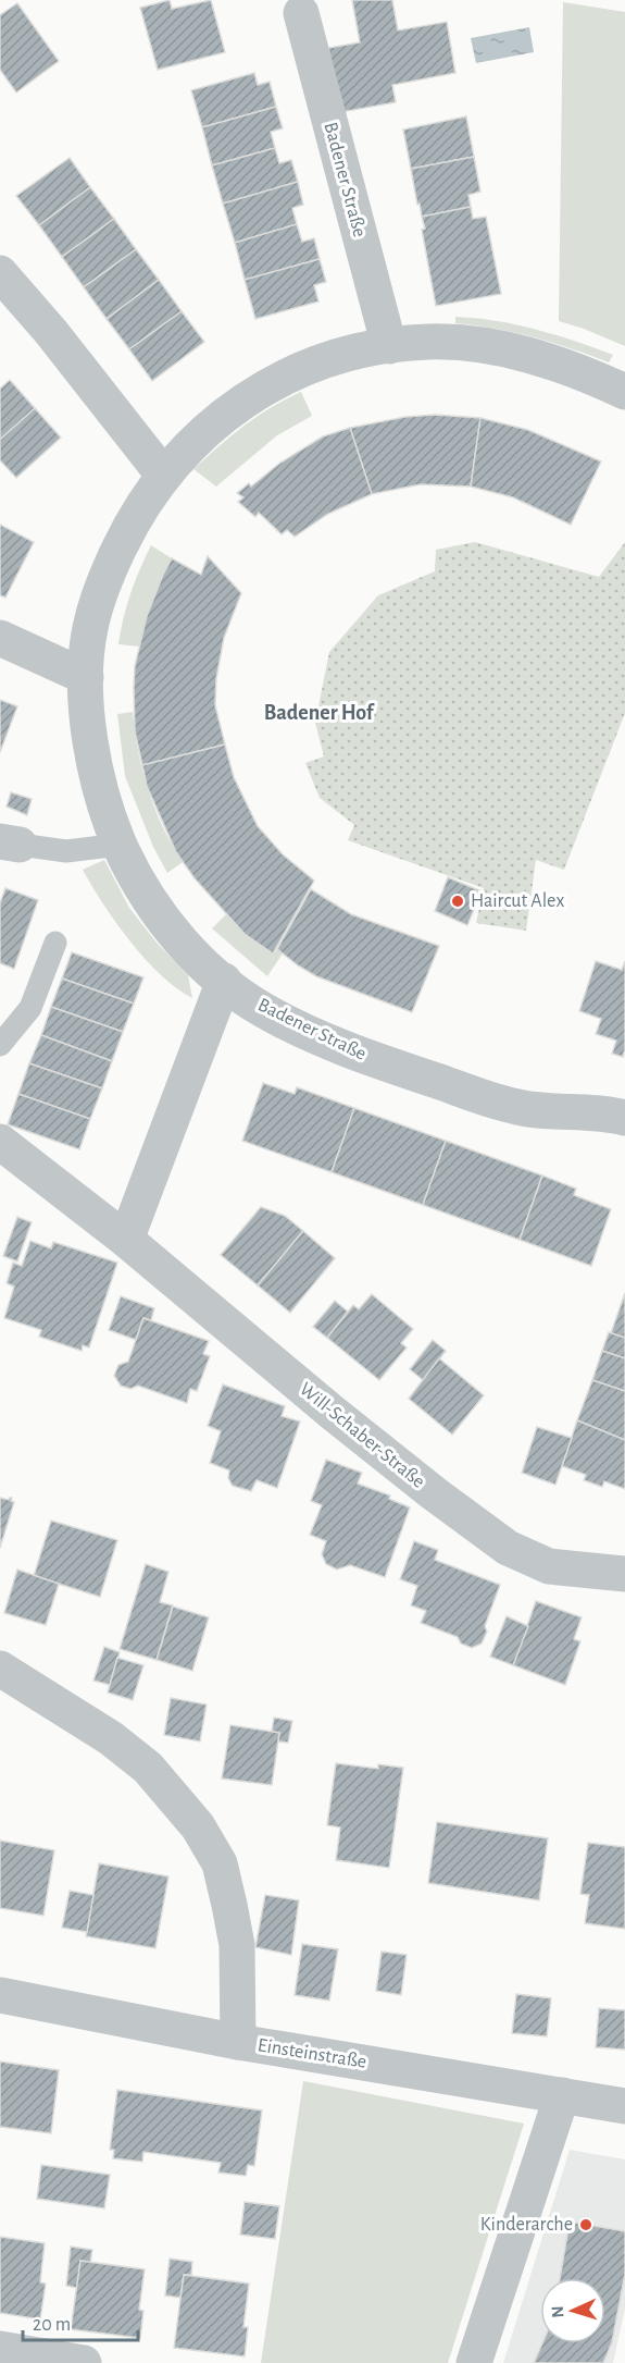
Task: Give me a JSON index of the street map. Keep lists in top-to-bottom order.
{
  "streets": {
    "street": ["Badener Straße", "Will-Schaber-Straße", "Einsteinstraße"]
  },
  "districts": ["Badener Hof"],
  "places": ["Haircut Alex", "Kinderarche"],
  "scale_bar": "20 m",
  "north": "left"
}
